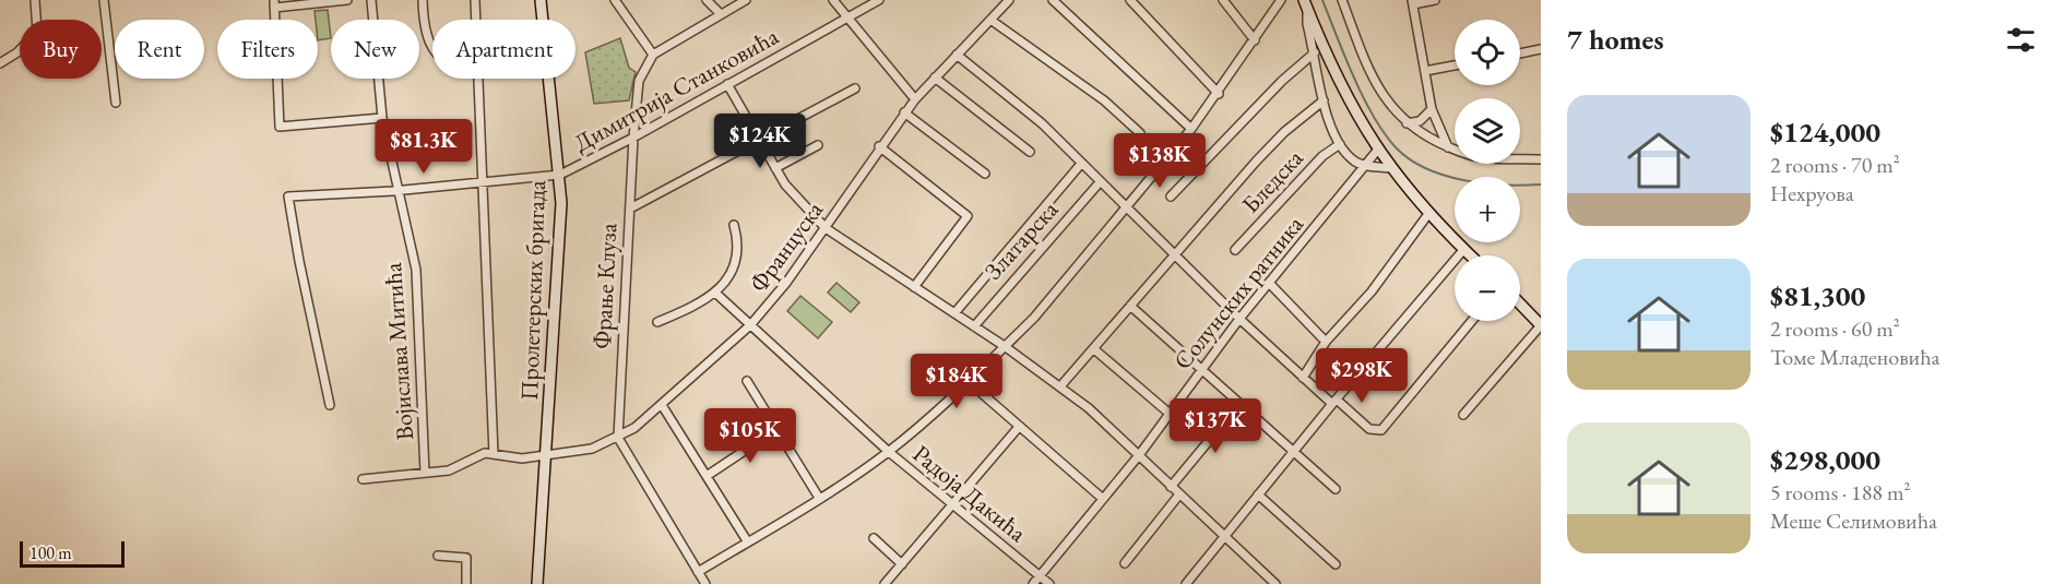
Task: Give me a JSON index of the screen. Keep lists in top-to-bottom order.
{
  "streets": {
    "street": [
      "Димитрија Станковића",
      "Бледска",
      "Златарска",
      "Француска",
      "Фрање Клуза",
      "Пролетерских бригада",
      "Солунских ратника",
      "Војислава Митића",
      "Радоја Дакића"
    ]
  },
  "crossings": [
    ["Димитрија Станковића", "Фрање Клуза"],
    ["Димитрија Станковића", "Пролетерских бригада"],
    ["Француска", "Фрање Клуза"],
    ["Француска", "Пролетерских бригада"],
    ["Француска", "Радоја Дакића"],
    ["Солунских ратника", "Радоја Дакића"]
  ],
  "scale_bar": "100 m",
  "page": {
    "heading": "7 homes",
    "map_buttons": ["+", "−"],
    "chip": [
      "Buy",
      "Rent",
      "Filters",
      "New",
      "Apartment"
    ],
    "list": [
      {
        "name": "$124,000",
        "note": "2 rooms · 70 m² · Нехруова"
      },
      {
        "name": "$81,300",
        "note": "2 rooms · 60 m² · Томе Младеновића"
      },
      {
        "name": "$298,000",
        "note": "5 rooms · 188 m² · Меше Селимовића"
      }
    ],
    "price": [
      "$124K",
      "$81.3K",
      "$138K",
      "$298K",
      "$184K",
      "$137K",
      "$105K"
    ],
    "scale": "100 m"
  }
}
